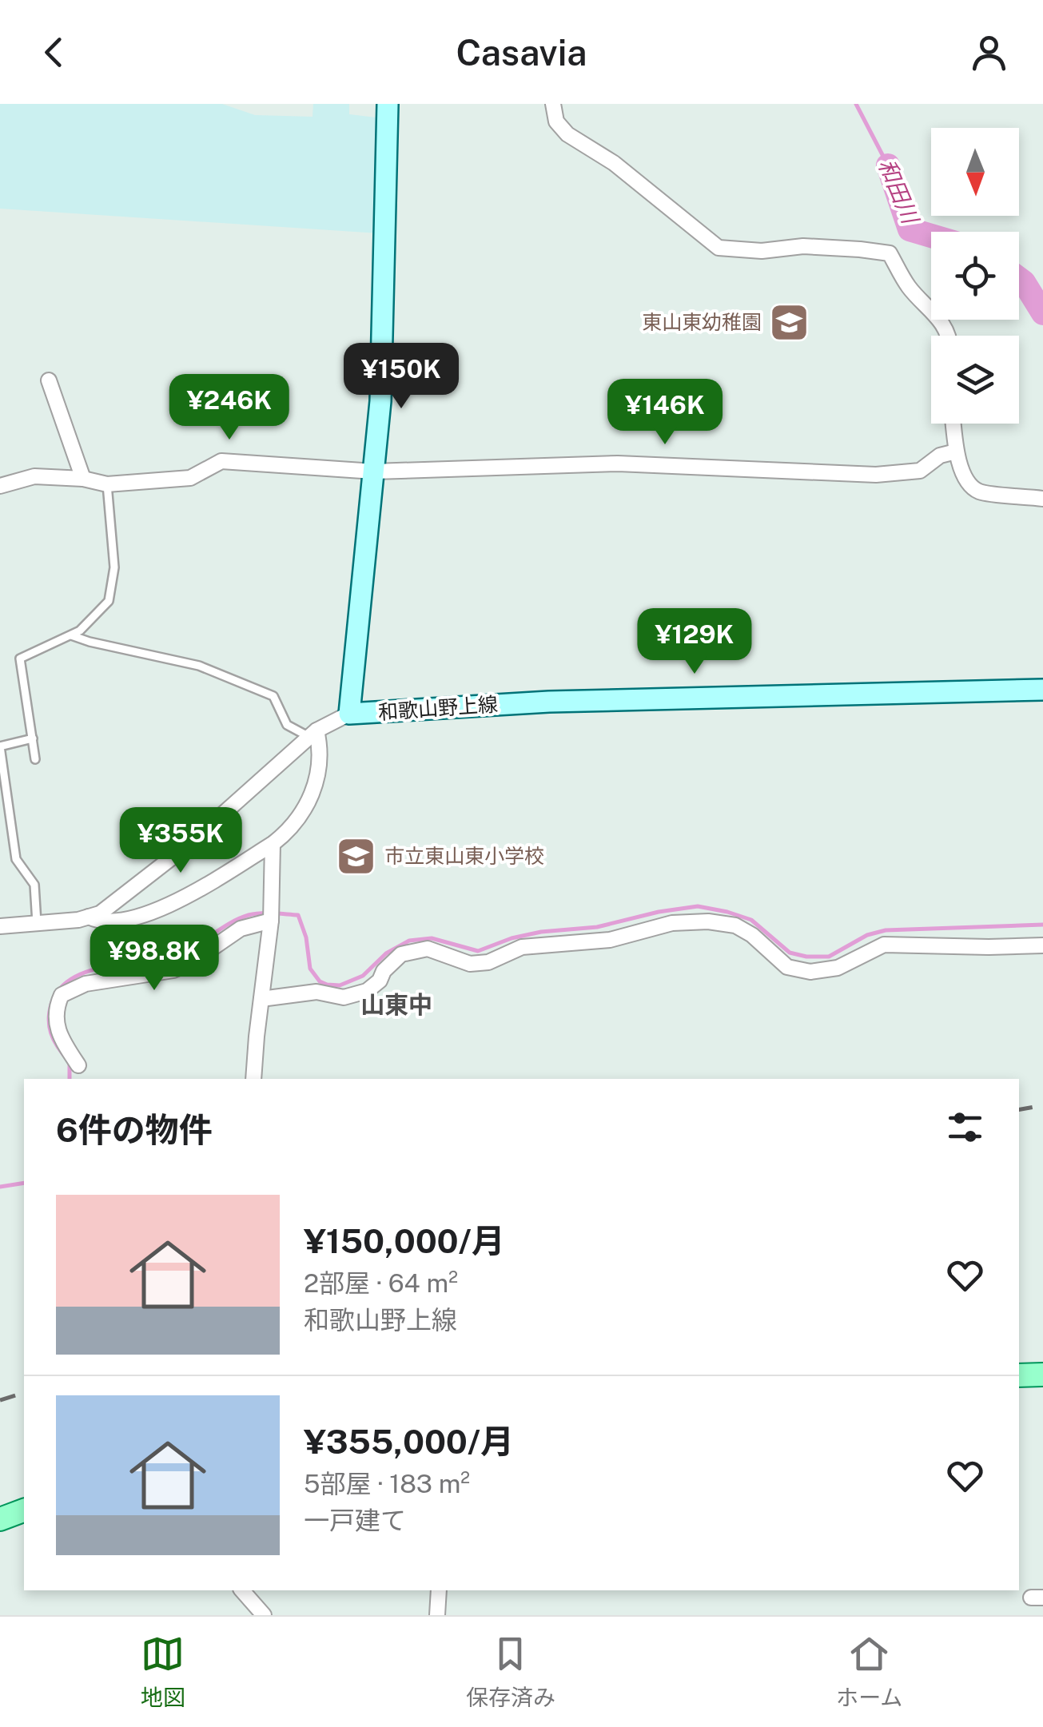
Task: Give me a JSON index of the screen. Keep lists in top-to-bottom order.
{
  "streets": {
    "main road": ["和歌山野上線"]
  },
  "districts": ["山東中"],
  "water": ["和田川"],
  "places": {
    "school or university": ["東山東幼稚園", "市立東山東小学校"]
  },
  "north": "bottom",
  "page": {
    "header": "Casavia",
    "price": [
      "¥150K",
      "¥246K",
      "¥146K",
      "¥129K",
      "¥355K",
      "¥98.8K"
    ],
    "heading": "6件の物件",
    "list": [
      {
        "name": "¥150,000/月",
        "note": "2部屋 · 64 m² · 和歌山野上線"
      },
      {
        "name": "¥355,000/月",
        "note": "5部屋 · 183 m² · 一戸建て"
      }
    ],
    "tabs": ["地図", "保存済み", "ホーム"]
  }
}
